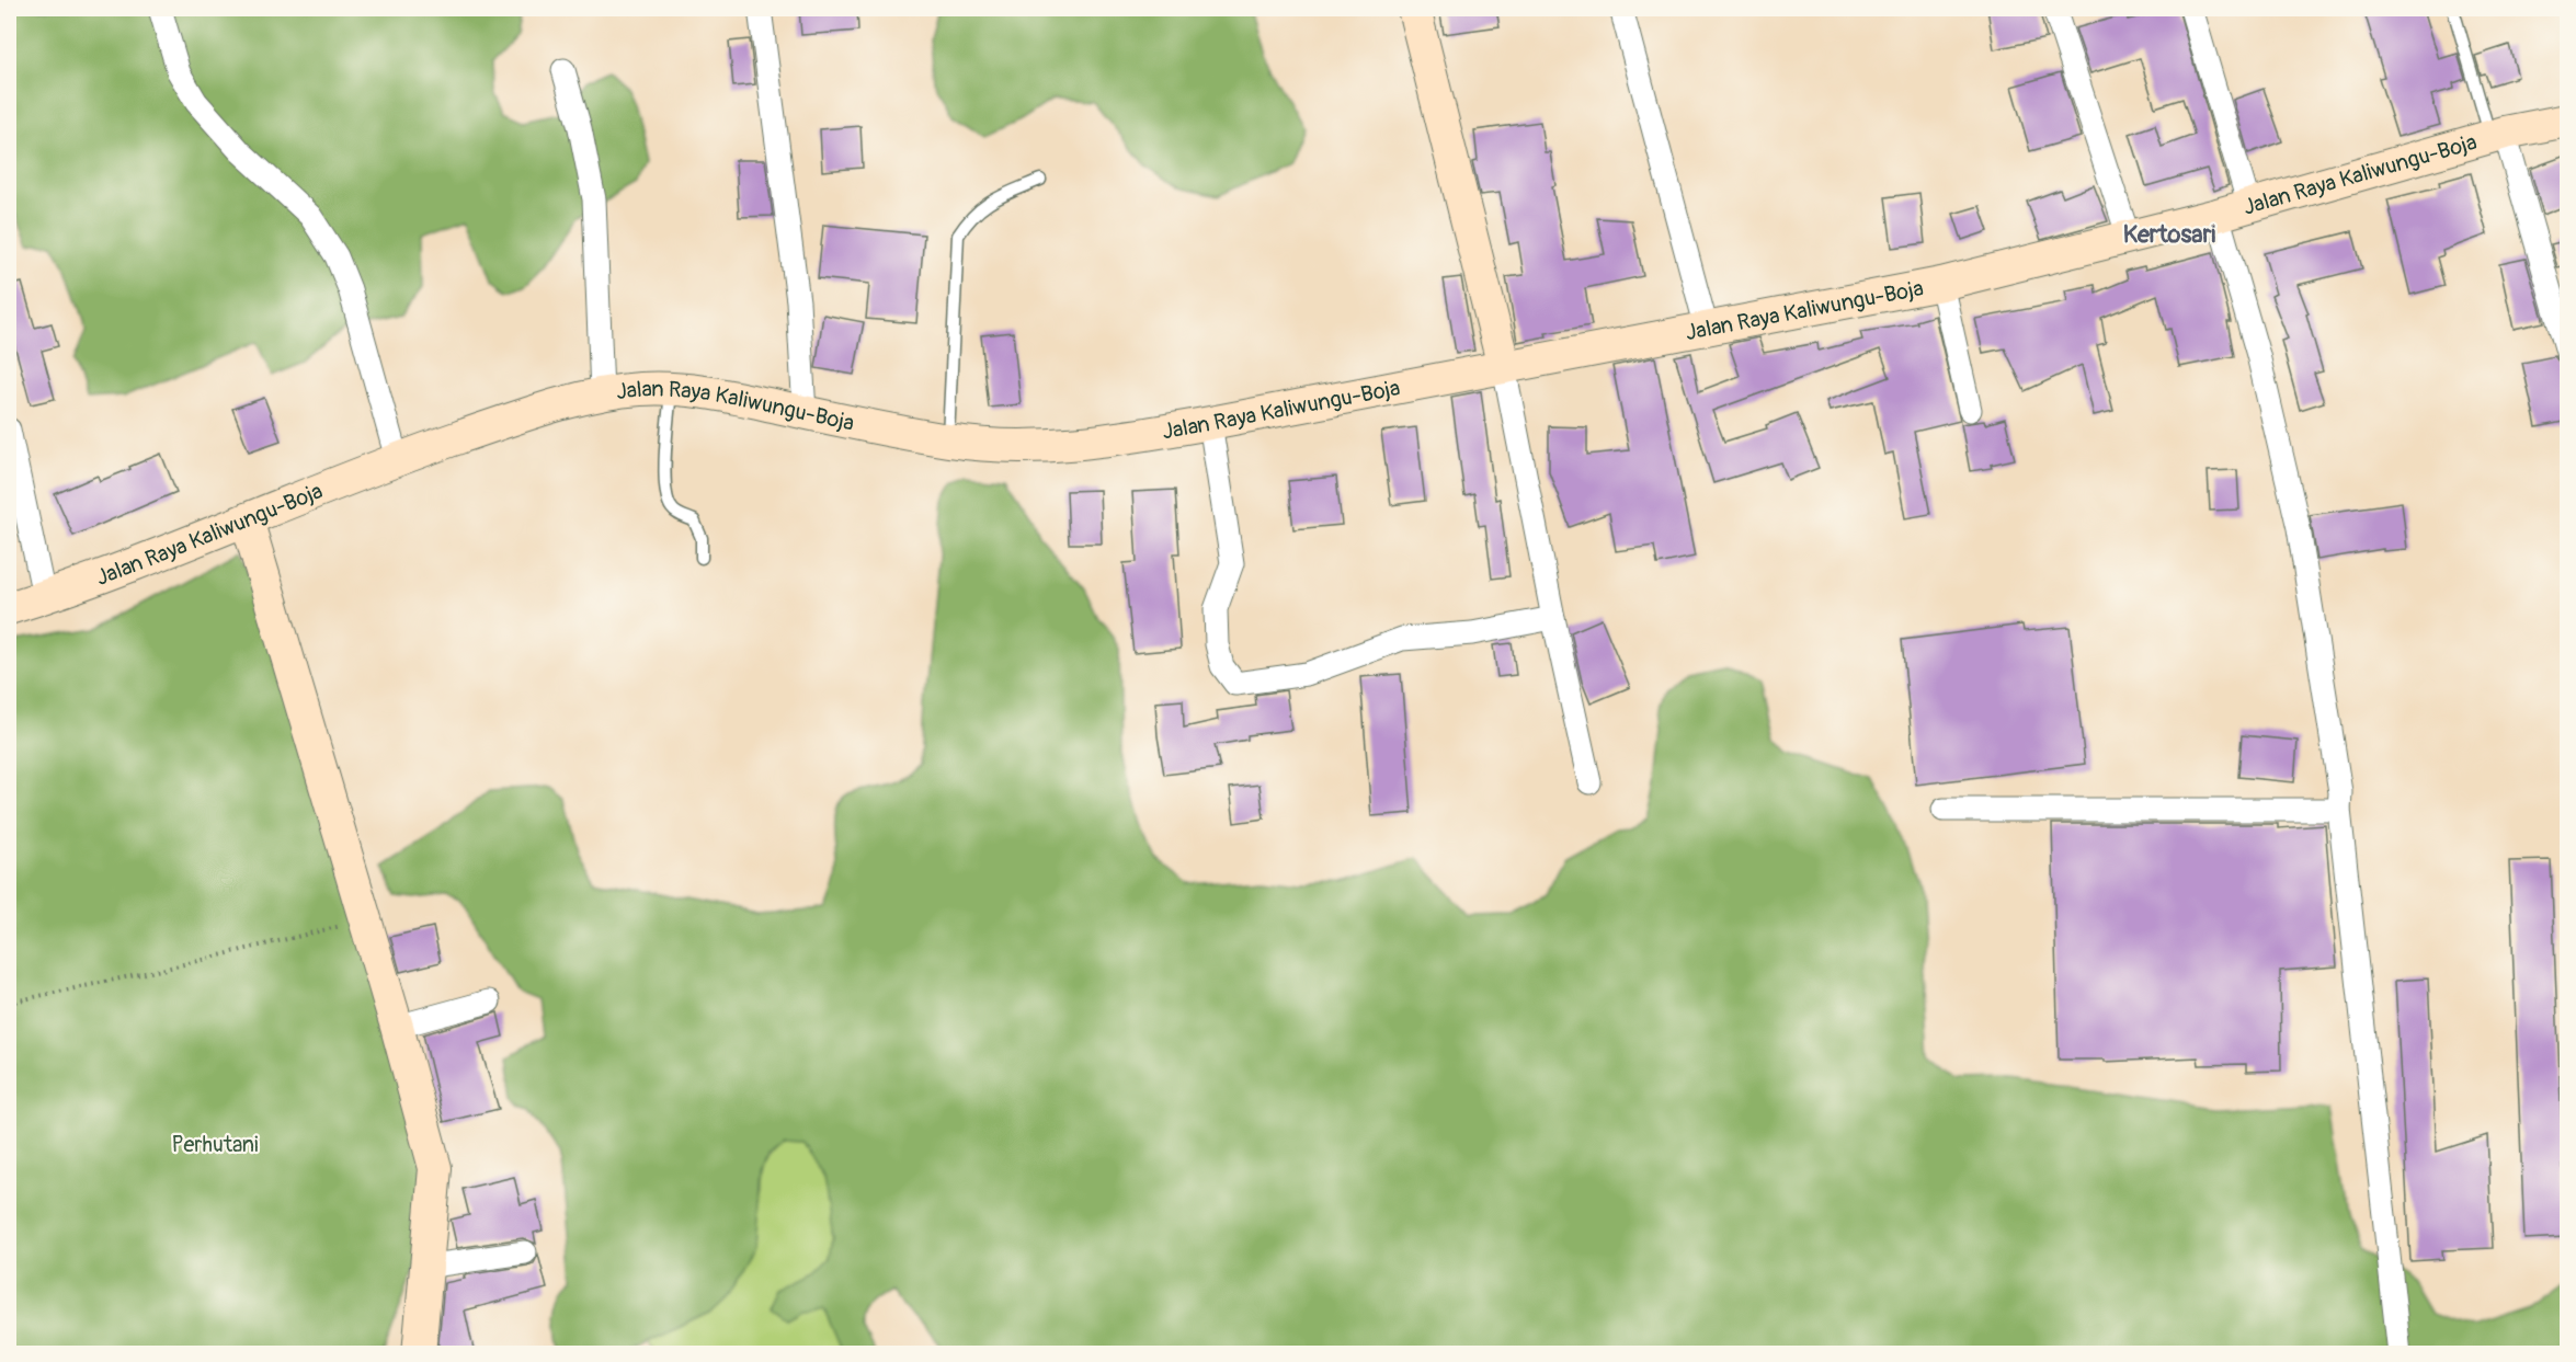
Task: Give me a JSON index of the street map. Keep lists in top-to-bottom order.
{
  "streets": {
    "main road": ["Jalan Raya Kaliwungu-Boja"]
  },
  "districts": ["Kertosari"],
  "parks": ["Perhutani"]
}
